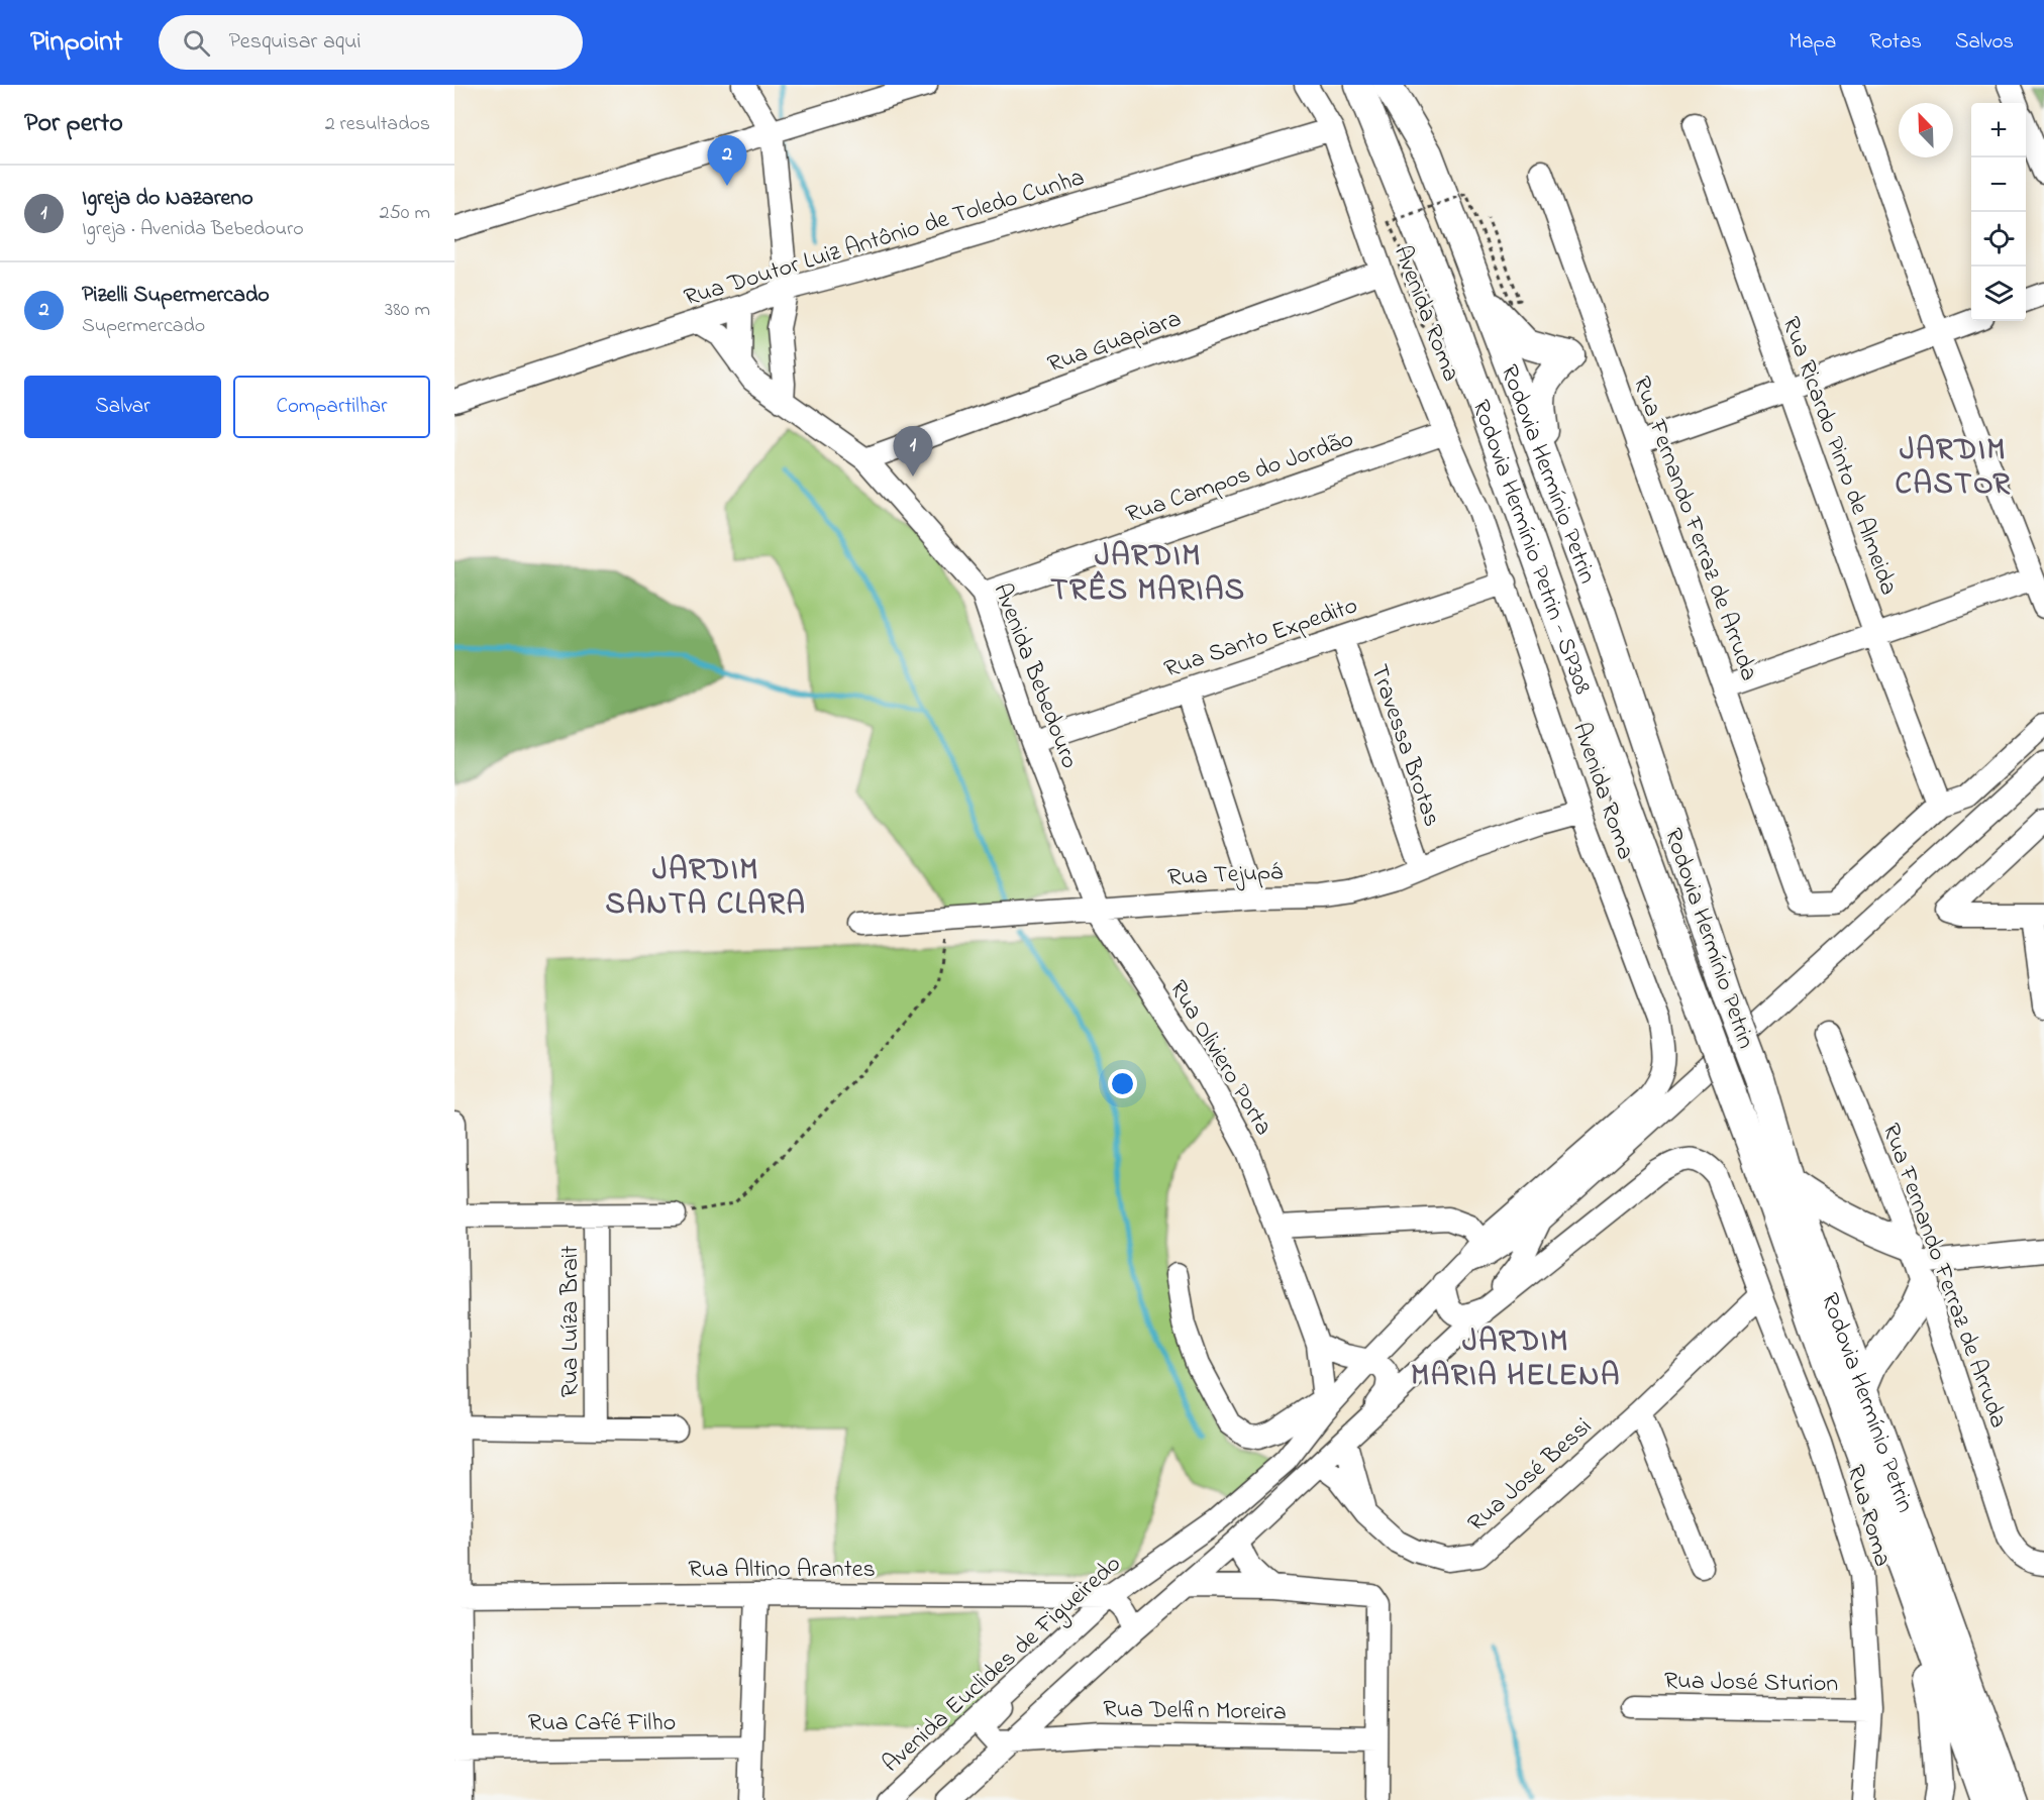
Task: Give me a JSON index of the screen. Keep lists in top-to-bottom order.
{
  "streets": {
    "main road": ["Rodovia Hermínio Petrin", "Rodovia Hermínio Petrin - SP308"],
    "street": [
      "Rua Doutor Luiz Antônio de Toledo Cunha",
      "Avenida Roma",
      "Rua Guapiara",
      "Rua Ricardo Pinto de Almeida",
      "Rua Campos do Jordão",
      "Rua Fernando Ferraz de Arruda",
      "Rua Santo Expedito",
      "Avenida Bebedouro",
      "Travessa Brotas",
      "Rua Tejupá",
      "Rua Oliviero Porta",
      "Rua Luíza Brait",
      "Rua José Bessi",
      "Rua Roma",
      "Rua Altino Arantes",
      "Avenida Euclides de Figueiredo",
      "Rua José Sturion",
      "Rua Delfin Moreira",
      "Rua Café Filho"
    ]
  },
  "crossings": [
    ["Rua Doutor Luiz Antônio de Toledo Cunha", "Avenida Roma"],
    ["Rua Doutor Luiz Antônio de Toledo Cunha", "Avenida Bebedouro"],
    ["Avenida Roma", "Rua Guapiara"],
    ["Avenida Roma", "Rua Campos do Jordão"],
    ["Avenida Roma", "Rua Santo Expedito"],
    ["Avenida Roma", "Rua Tejupá"],
    ["Avenida Roma", "Avenida Euclides de Figueiredo"],
    ["Rua Guapiara", "Avenida Bebedouro"],
    ["Rua Ricardo Pinto de Almeida", "Rua Fernando Ferraz de Arruda"],
    ["Rodovia Hermínio Petrin", "Rodovia Hermínio Petrin - SP308"],
    ["Rua Campos do Jordão", "Avenida Bebedouro"],
    ["Rua Santo Expedito", "Avenida Bebedouro"],
    ["Rua Santo Expedito", "Travessa Brotas"],
    ["Avenida Bebedouro", "Rua Tejupá"],
    ["Avenida Bebedouro", "Rua Oliviero Porta"],
    ["Travessa Brotas", "Rua Tejupá"],
    ["Rua Tejupá", "Rua Oliviero Porta"],
    ["Rua Oliviero Porta", "Avenida Euclides de Figueiredo"],
    ["Rua José Bessi", "Rua Roma"],
    ["Rua Roma", "Rua José Sturion"],
    ["Rua Altino Arantes", "Avenida Euclides de Figueiredo"]
  ],
  "districts": [
    "JARDIM CASTOR",
    "JARDIM TRÊS MARIAS",
    "JARDIM SANTA CLARA",
    "JARDIM MARIA HELENA"
  ],
  "north": "top left",
  "page": {
    "header": "Pinpoint",
    "search": "Pesquisar aqui",
    "nav": ["Mapa", "Rotas", "Salvos"],
    "heading": ["Por perto", "2 resultados"],
    "map_buttons": ["+", "−"],
    "pins": ["2", "1"],
    "list": [
      {
        "mark": "1",
        "name": "Igreja do Nazareno",
        "note": "Igreja · Avenida Bebedouro",
        "value": "250 m"
      },
      {
        "mark": "2",
        "name": "Pizelli Supermercado",
        "note": "Supermercado",
        "value": "380 m"
      }
    ],
    "buttons": ["Salvar", "Compartilhar"]
  }
}
